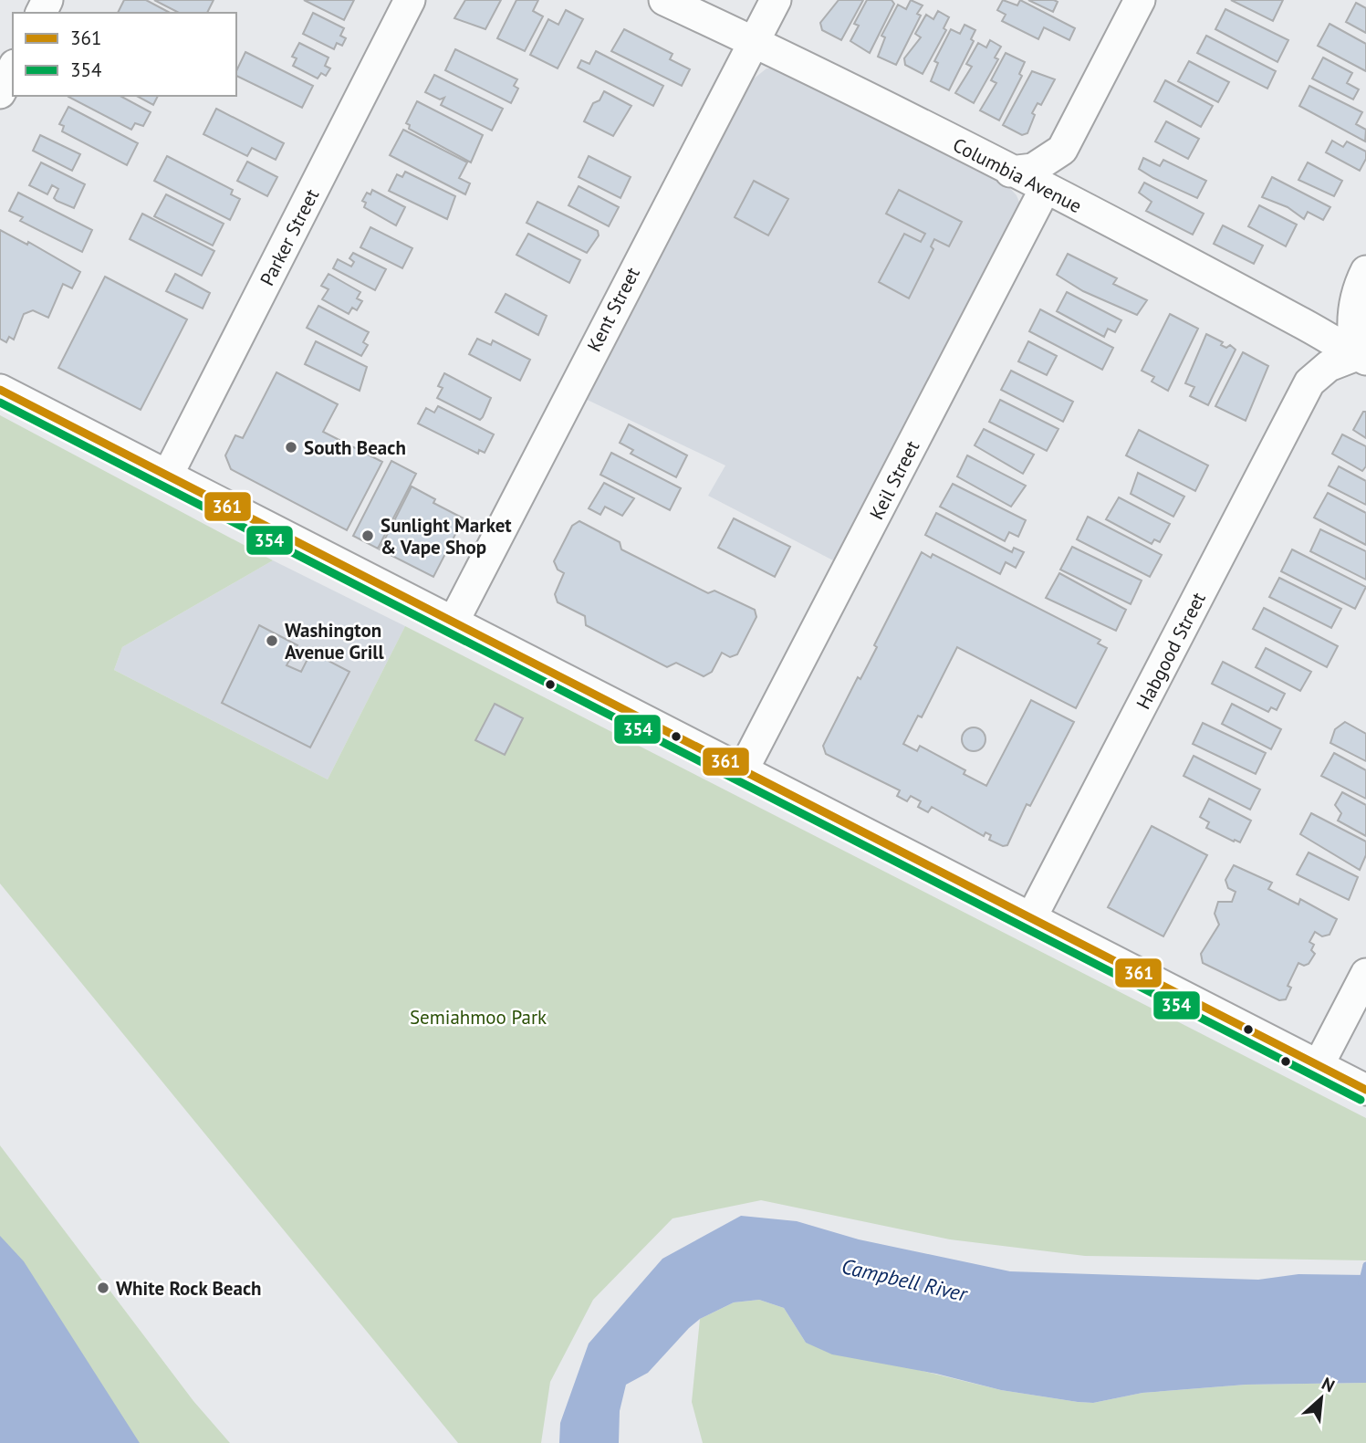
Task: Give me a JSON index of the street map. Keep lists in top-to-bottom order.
{
  "streets": {
    "street": [
      "Columbia Avenue",
      "Parker Street",
      "Kent Street",
      "Keil Street",
      "Habgood Street"
    ]
  },
  "crossings": [
    ["Columbia Avenue", "Kent Street"],
    ["Columbia Avenue", "Keil Street"],
    ["Columbia Avenue", "Habgood Street"]
  ],
  "water": ["Campbell River"],
  "parks": ["Semiahmoo Park"],
  "places": [
    "South Beach",
    "Sunlight Market & Vape Shop",
    "Washington Avenue Grill",
    "White Rock Beach"
  ],
  "lines": ["transit line 361", "transit line 354"],
  "legend": ["361", "354"],
  "north": "top right"
}
